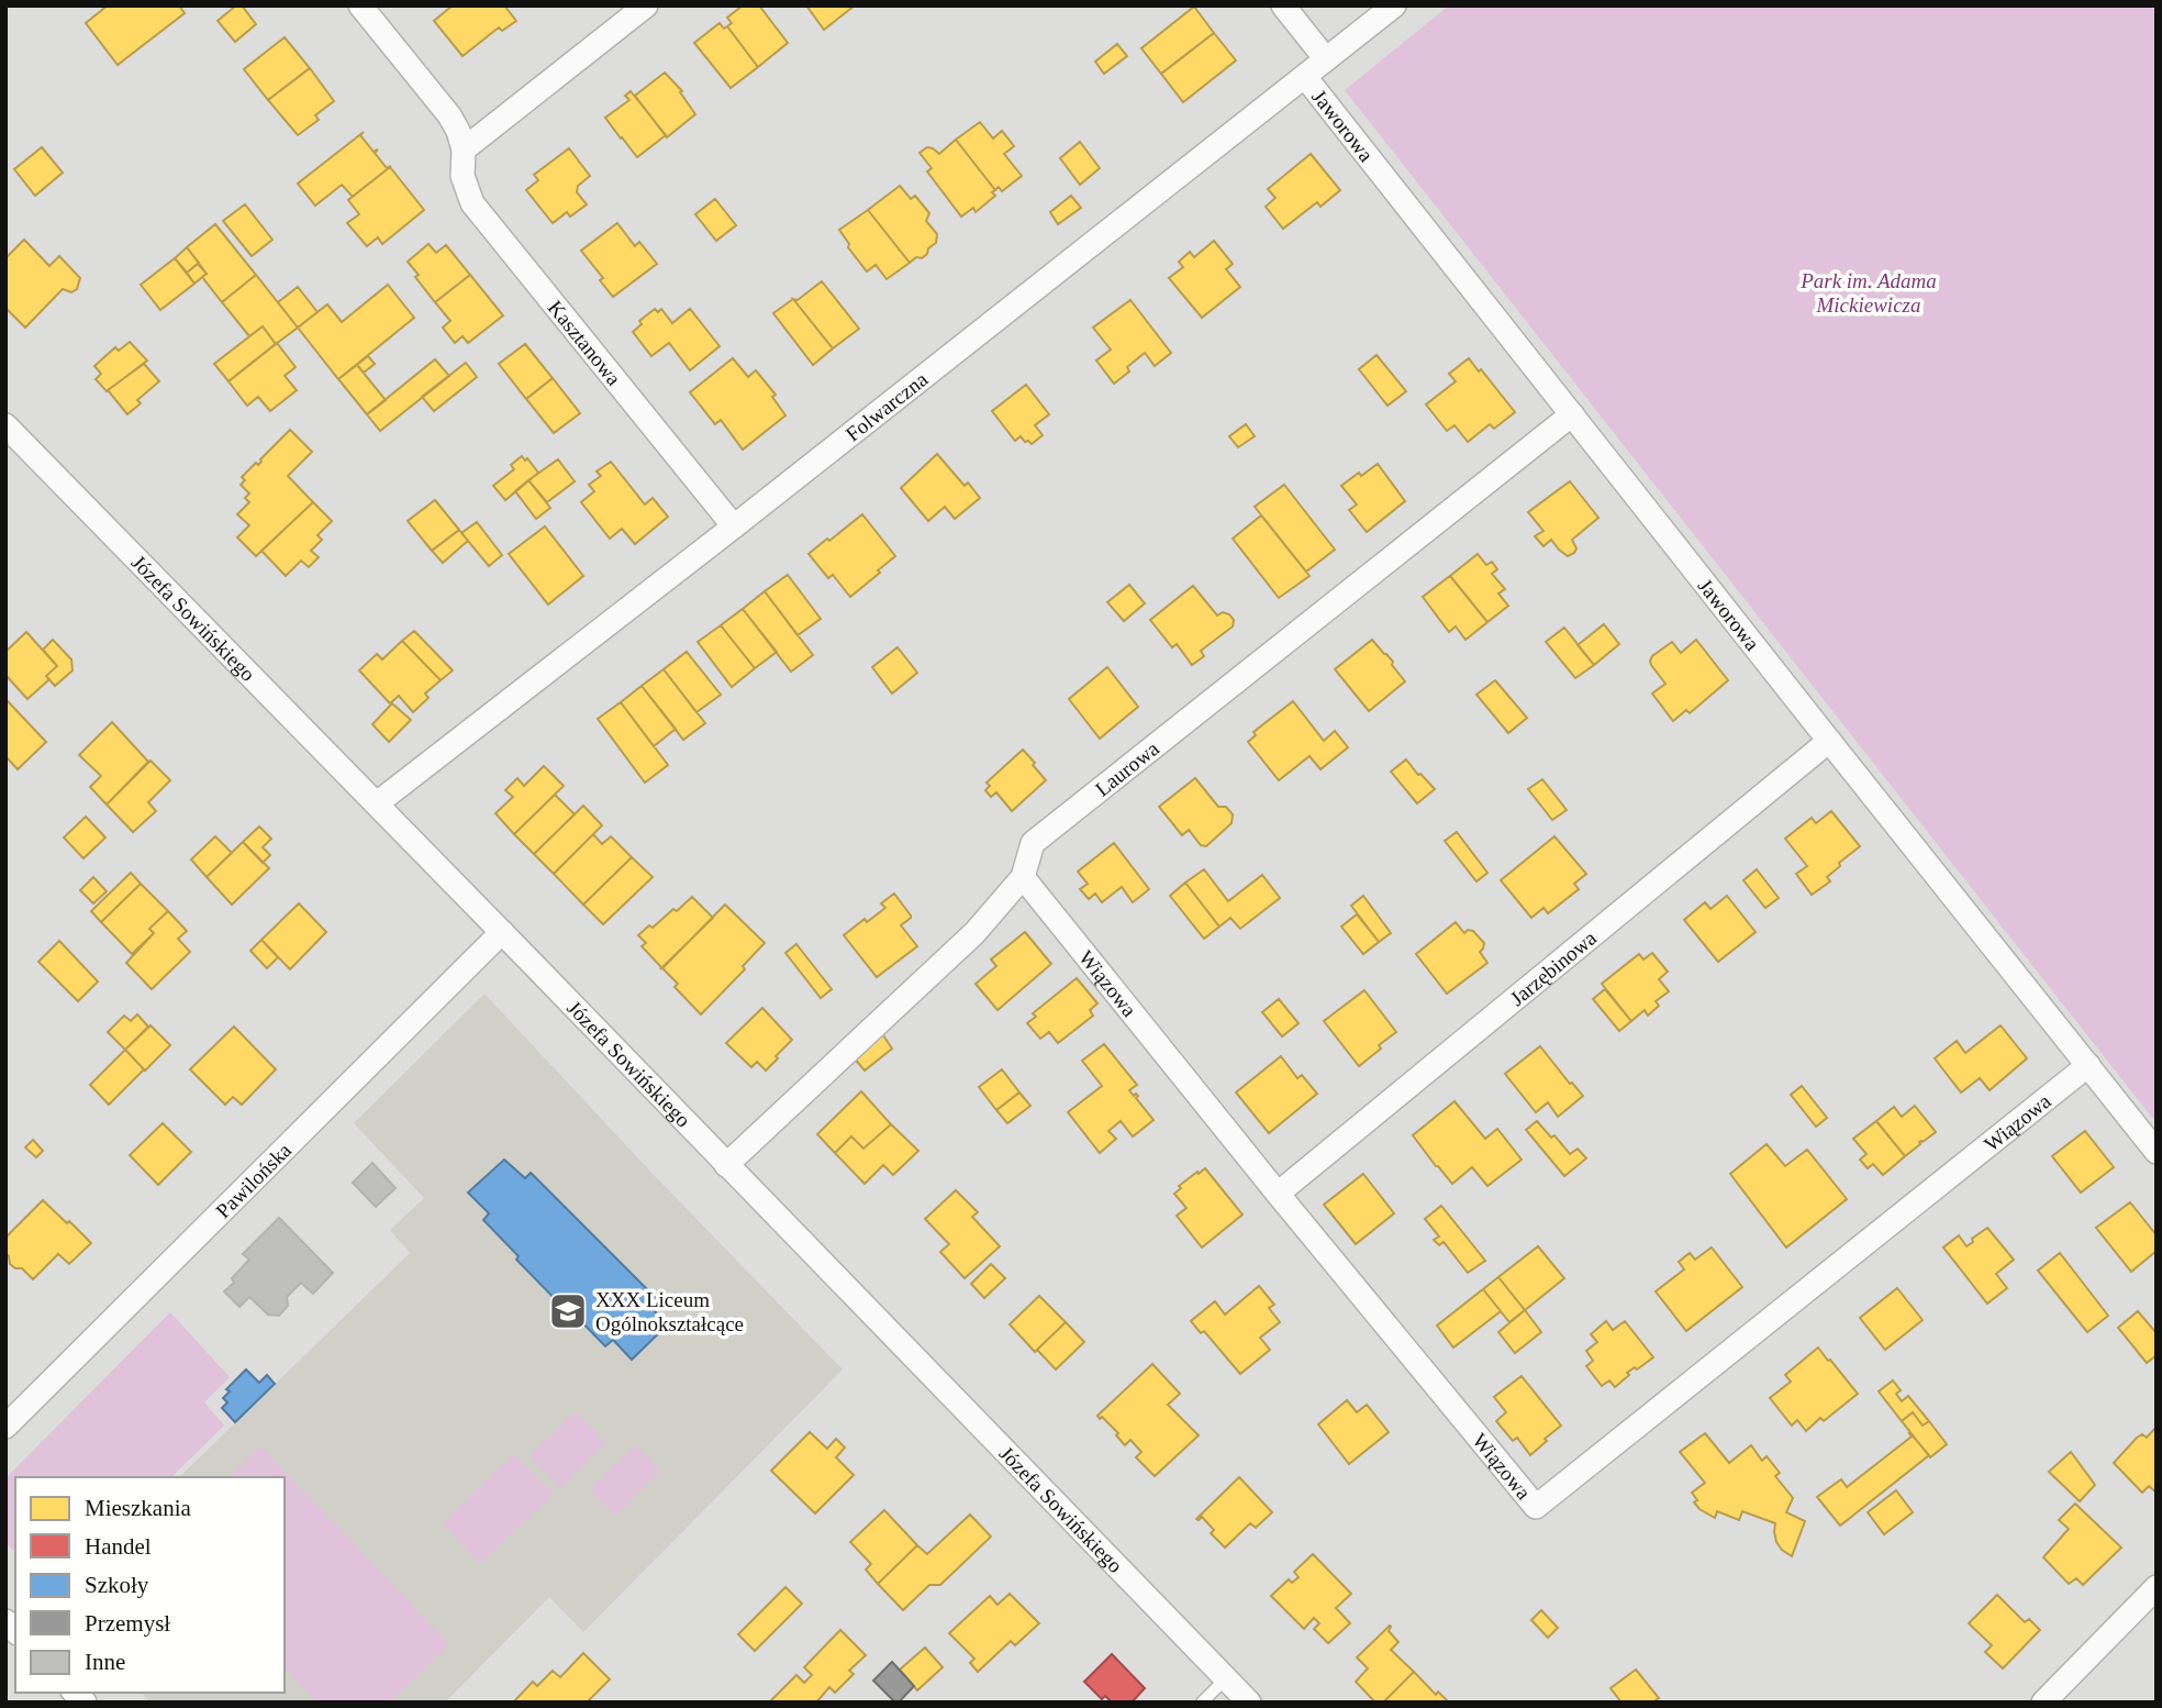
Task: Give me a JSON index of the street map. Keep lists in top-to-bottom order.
{
  "streets": {
    "street": [
      "Jaworowa",
      "Kasztanowa",
      "Folwarczna",
      "Józefa Sowińskiego",
      "Laurowa",
      "Jarzębinowa",
      "Wiązowa",
      "Pawilońska"
    ]
  },
  "crossings": [
    ["Jaworowa", "Folwarczna"],
    ["Jaworowa", "Laurowa"],
    ["Jaworowa", "Jarzębinowa"],
    ["Jaworowa", "Wiązowa"],
    ["Kasztanowa", "Folwarczna"],
    ["Folwarczna", "Józefa Sowińskiego"],
    ["Józefa Sowińskiego", "Laurowa"],
    ["Józefa Sowińskiego", "Pawilońska"],
    ["Laurowa", "Wiązowa"],
    ["Jarzębinowa", "Wiązowa"]
  ],
  "parks": ["Park im. Adama Mickiewicza"],
  "places": {
    "school or university": ["XXX Liceum Ogólnokształcące"]
  },
  "legend": [
    "Mieszkania",
    "Handel",
    "Szkoły",
    "Przemysł",
    "Inne"
  ]
}
